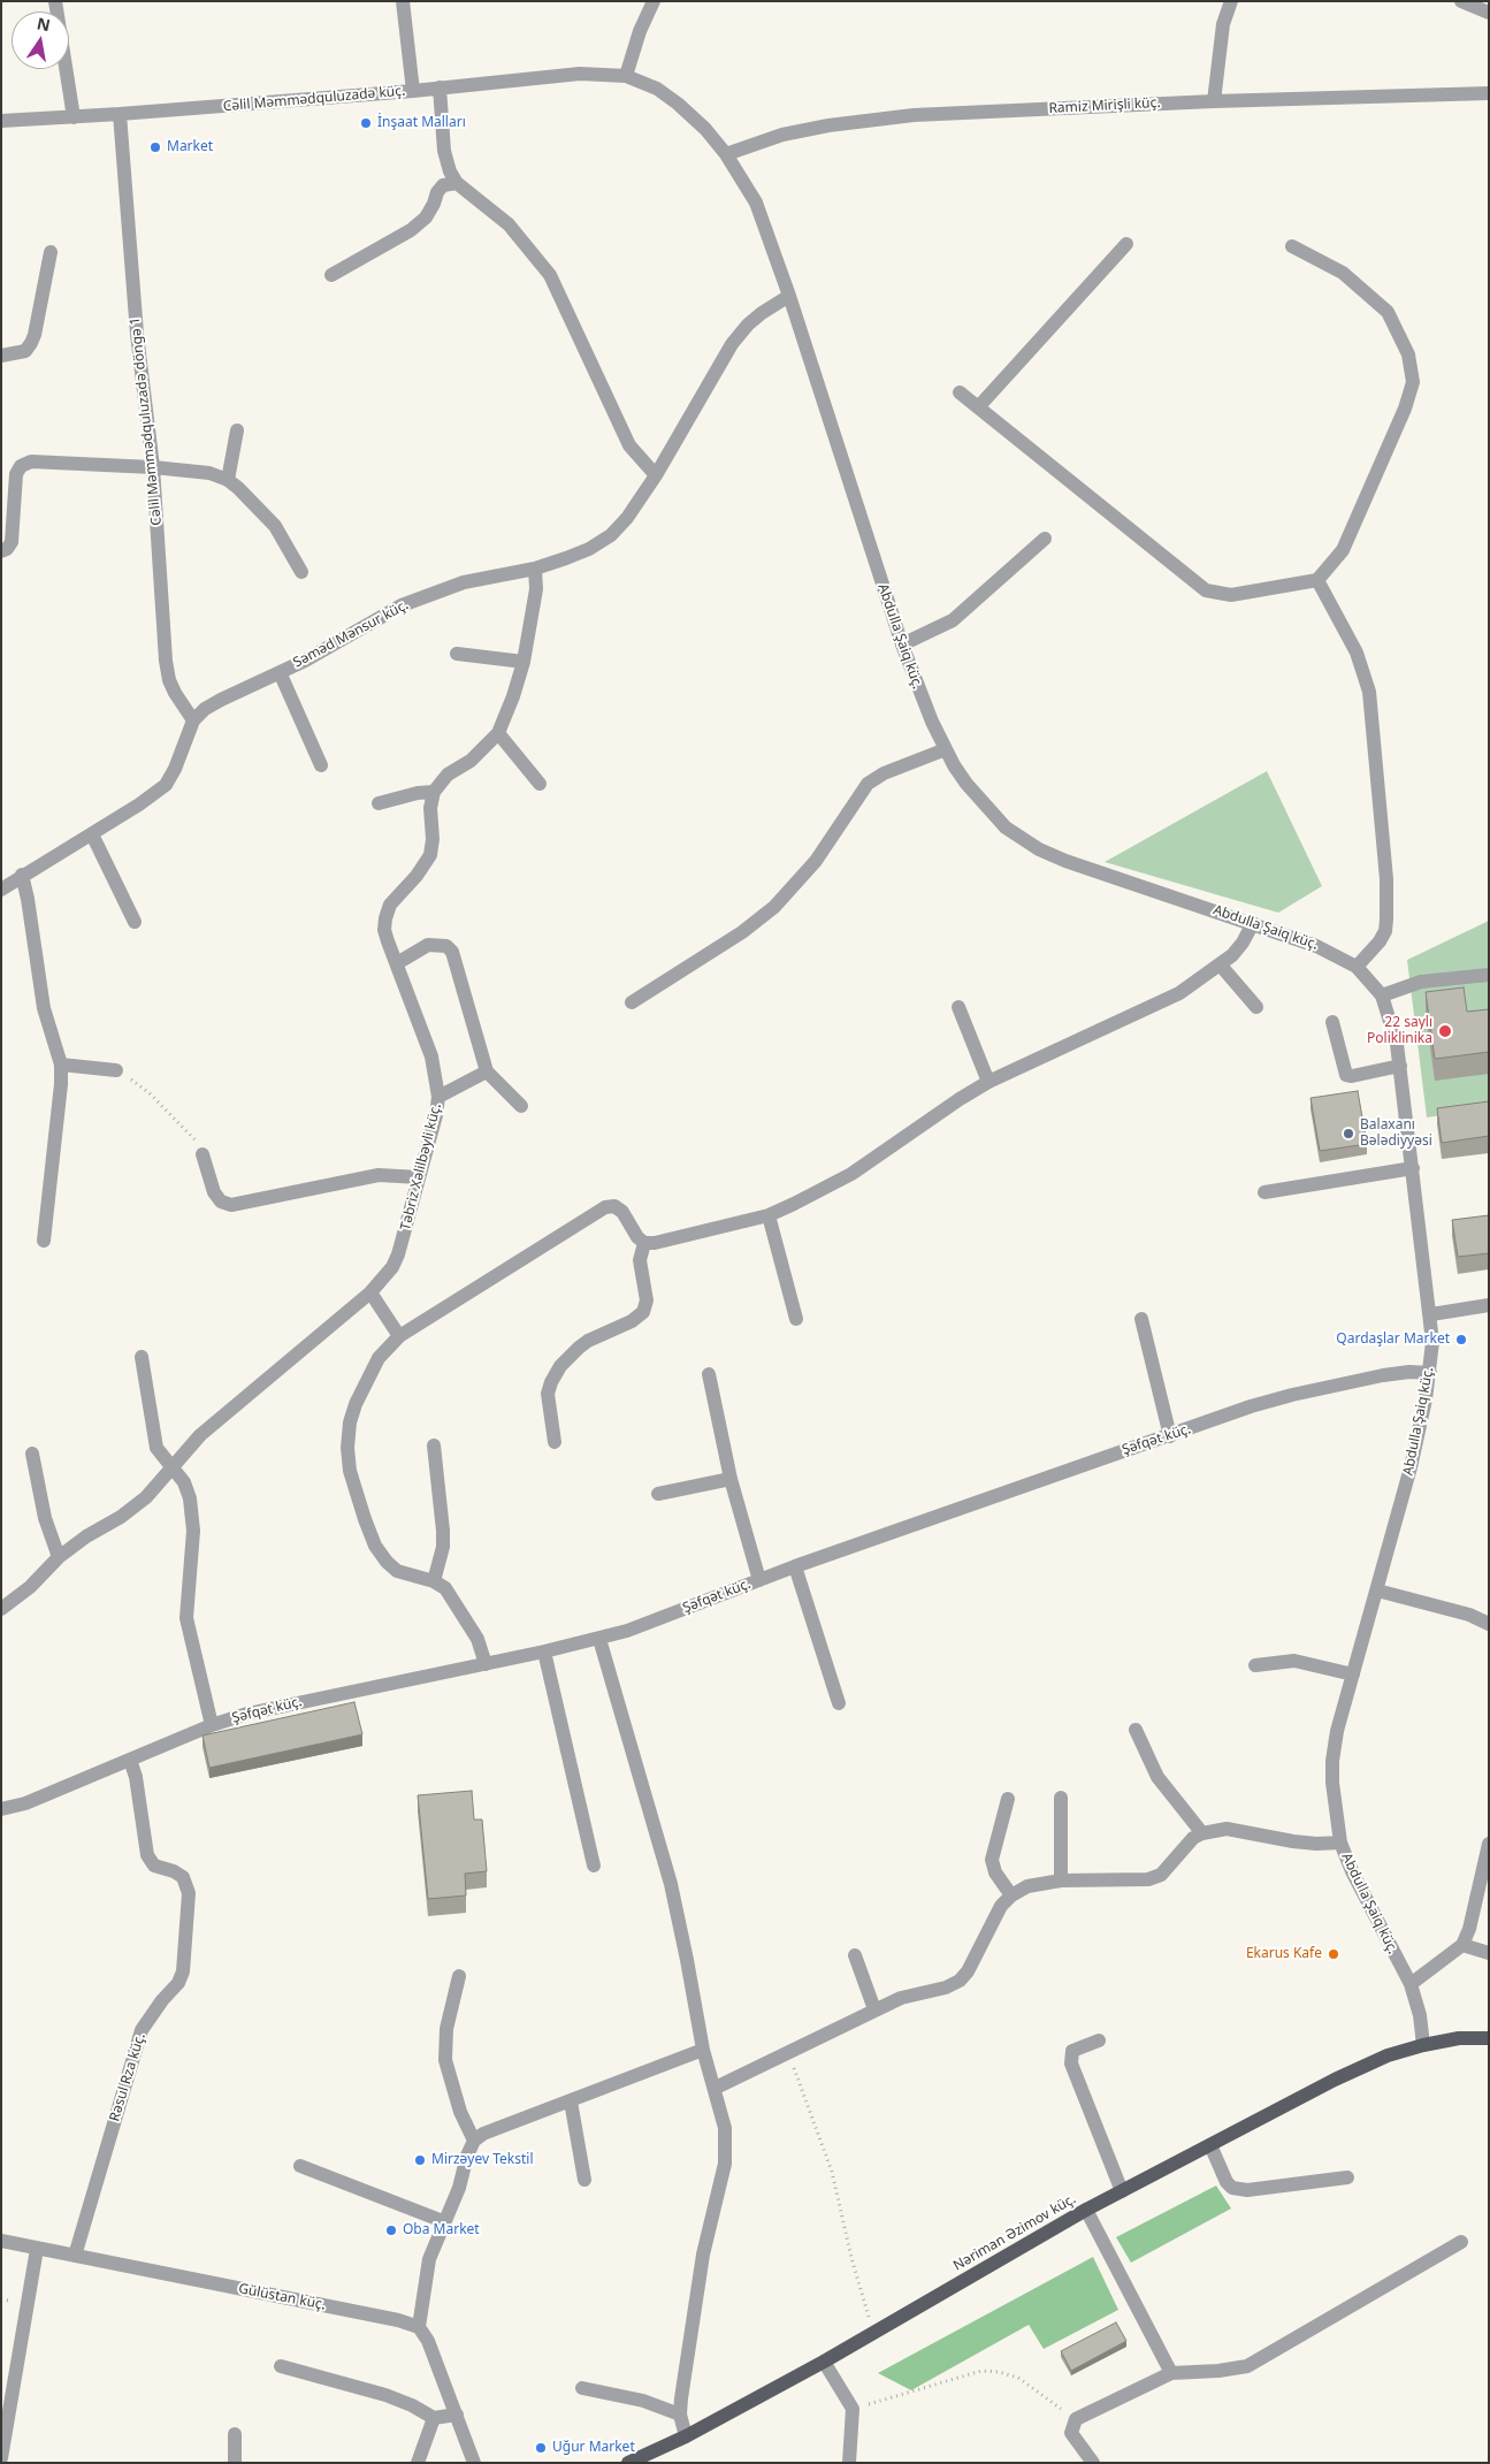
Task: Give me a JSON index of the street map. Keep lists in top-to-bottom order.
{
  "streets": {
    "main road": ["Nəriman Əzimov küç."],
    "street": [
      "Cəlil Məmmədquluzadə küç.",
      "Ramiz Mirişli küç.",
      "Cəlil Məmmədquluzadə döngə 1",
      "Səməd Mənsur küç.",
      "Abdulla Şaiq küç.",
      "Təbriz Xəlilbəyli küç.",
      "Şəfqət küç.",
      "Rəsul Rza küç.",
      "Gülüstan küç."
    ]
  },
  "crossings": [
    ["Cəlil Məmmədquluzadə küç.", "Cəlil Məmmədquluzadə döngə 1"],
    ["Cəlil Məmmədquluzadə küç.", "Abdulla Şaiq küç."],
    ["Ramiz Mirişli küç.", "Abdulla Şaiq küç."],
    ["Cəlil Məmmədquluzadə döngə 1", "Səməd Mənsur küç."],
    ["Səməd Mənsur küç.", "Abdulla Şaiq küç."],
    ["Abdulla Şaiq küç.", "Şəfqət küç."],
    ["Abdulla Şaiq küç.", "Nəriman Əzimov küç."],
    ["Şəfqət küç.", "Rəsul Rza küç."],
    ["Rəsul Rza küç.", "Gülüstan küç."]
  ],
  "places": [
    "İnşaat Malları",
    "Market",
    "22 saylı Poliklinika",
    "Balaxanı Bələdiyyəsi",
    "Qardaşlar Market",
    "Ekarus Kafe",
    "Mirzəyev Tekstil",
    "Oba Market",
    "Uğur Market"
  ],
  "north": "top"
}
